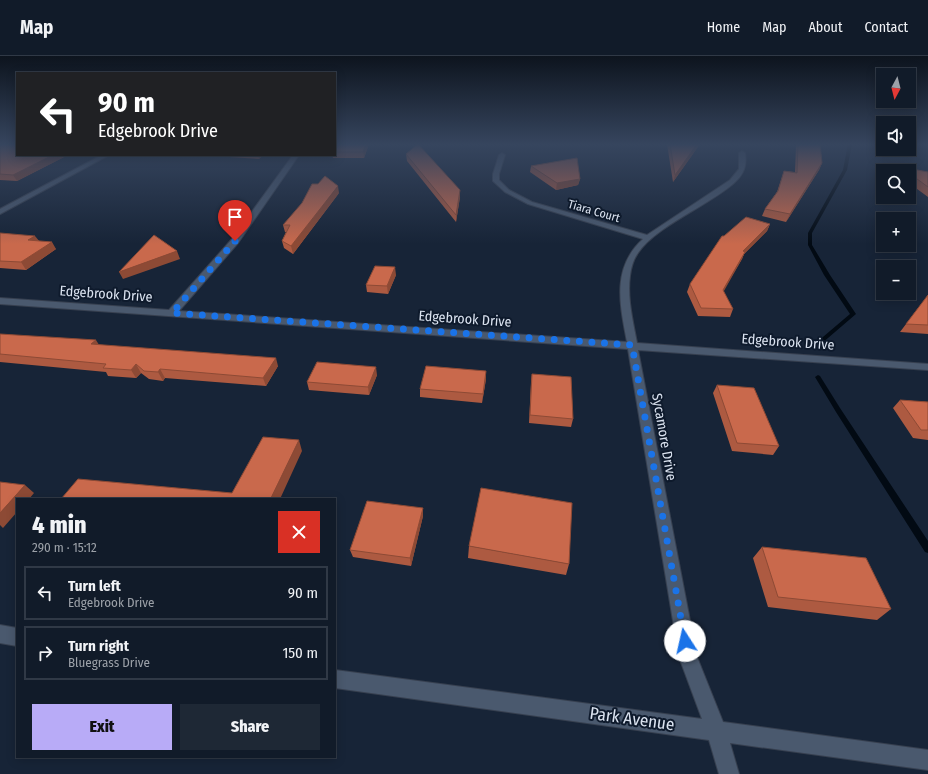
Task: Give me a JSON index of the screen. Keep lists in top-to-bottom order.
{
  "streets": {
    "street": [
      "Tiara Court",
      "Edgebrook Drive",
      "Sycamore Drive",
      "Park Avenue"
    ]
  },
  "crossings": [
    ["Tiara Court", "Sycamore Drive"],
    ["Edgebrook Drive", "Sycamore Drive"],
    ["Sycamore Drive", "Park Avenue"]
  ],
  "north": "bottom",
  "page": {
    "header": "Map",
    "nav": [
      "Home",
      "Map",
      "About",
      "Contact"
    ],
    "map_buttons": ["+", "−"],
    "turn": ["90 m", "Edgebrook Drive"],
    "heading": ["4 min", "290 m · 15:12"],
    "list": [
      {
        "name": "Turn left",
        "note": "Edgebrook Drive",
        "value": "90 m"
      },
      {
        "name": "Turn right",
        "note": "Bluegrass Drive",
        "value": "150 m"
      }
    ],
    "buttons": ["Exit", "Share"]
  }
}
